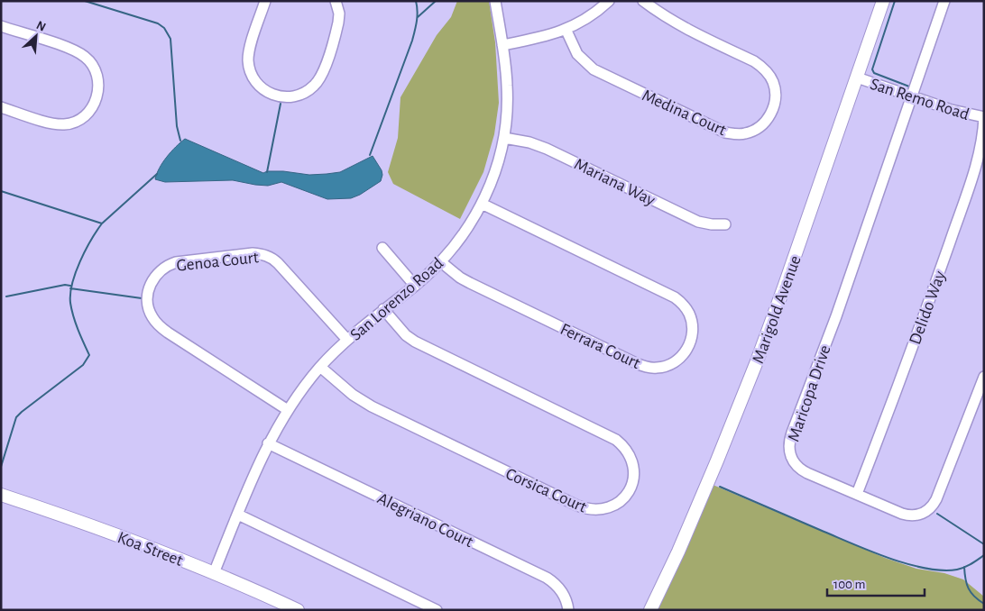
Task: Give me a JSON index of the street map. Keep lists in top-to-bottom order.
{
  "streets": {
    "main road": ["Marigold Avenue", "Koa Street"],
    "street": [
      "San Remo Road",
      "Medina Court",
      "Mariana Way",
      "Genoa Court",
      "San Lorenzo Road",
      "Delido Way",
      "Ferrara Court",
      "Maricopa Drive",
      "Corsica Court",
      "Alegriano Court"
    ]
  },
  "crossings": [
    ["San Remo Road", "Delido Way"],
    ["San Remo Road", "Marigold Avenue"],
    ["San Remo Road", "Maricopa Drive"],
    ["Mariana Way", "San Lorenzo Road"],
    ["Genoa Court", "San Lorenzo Road"],
    ["San Lorenzo Road", "Ferrara Court"],
    ["San Lorenzo Road", "Corsica Court"],
    ["San Lorenzo Road", "Alegriano Court"],
    ["San Lorenzo Road", "Koa Street"],
    ["Delido Way", "Maricopa Drive"]
  ],
  "scale_bar": "100 m",
  "north": "top right"
}
